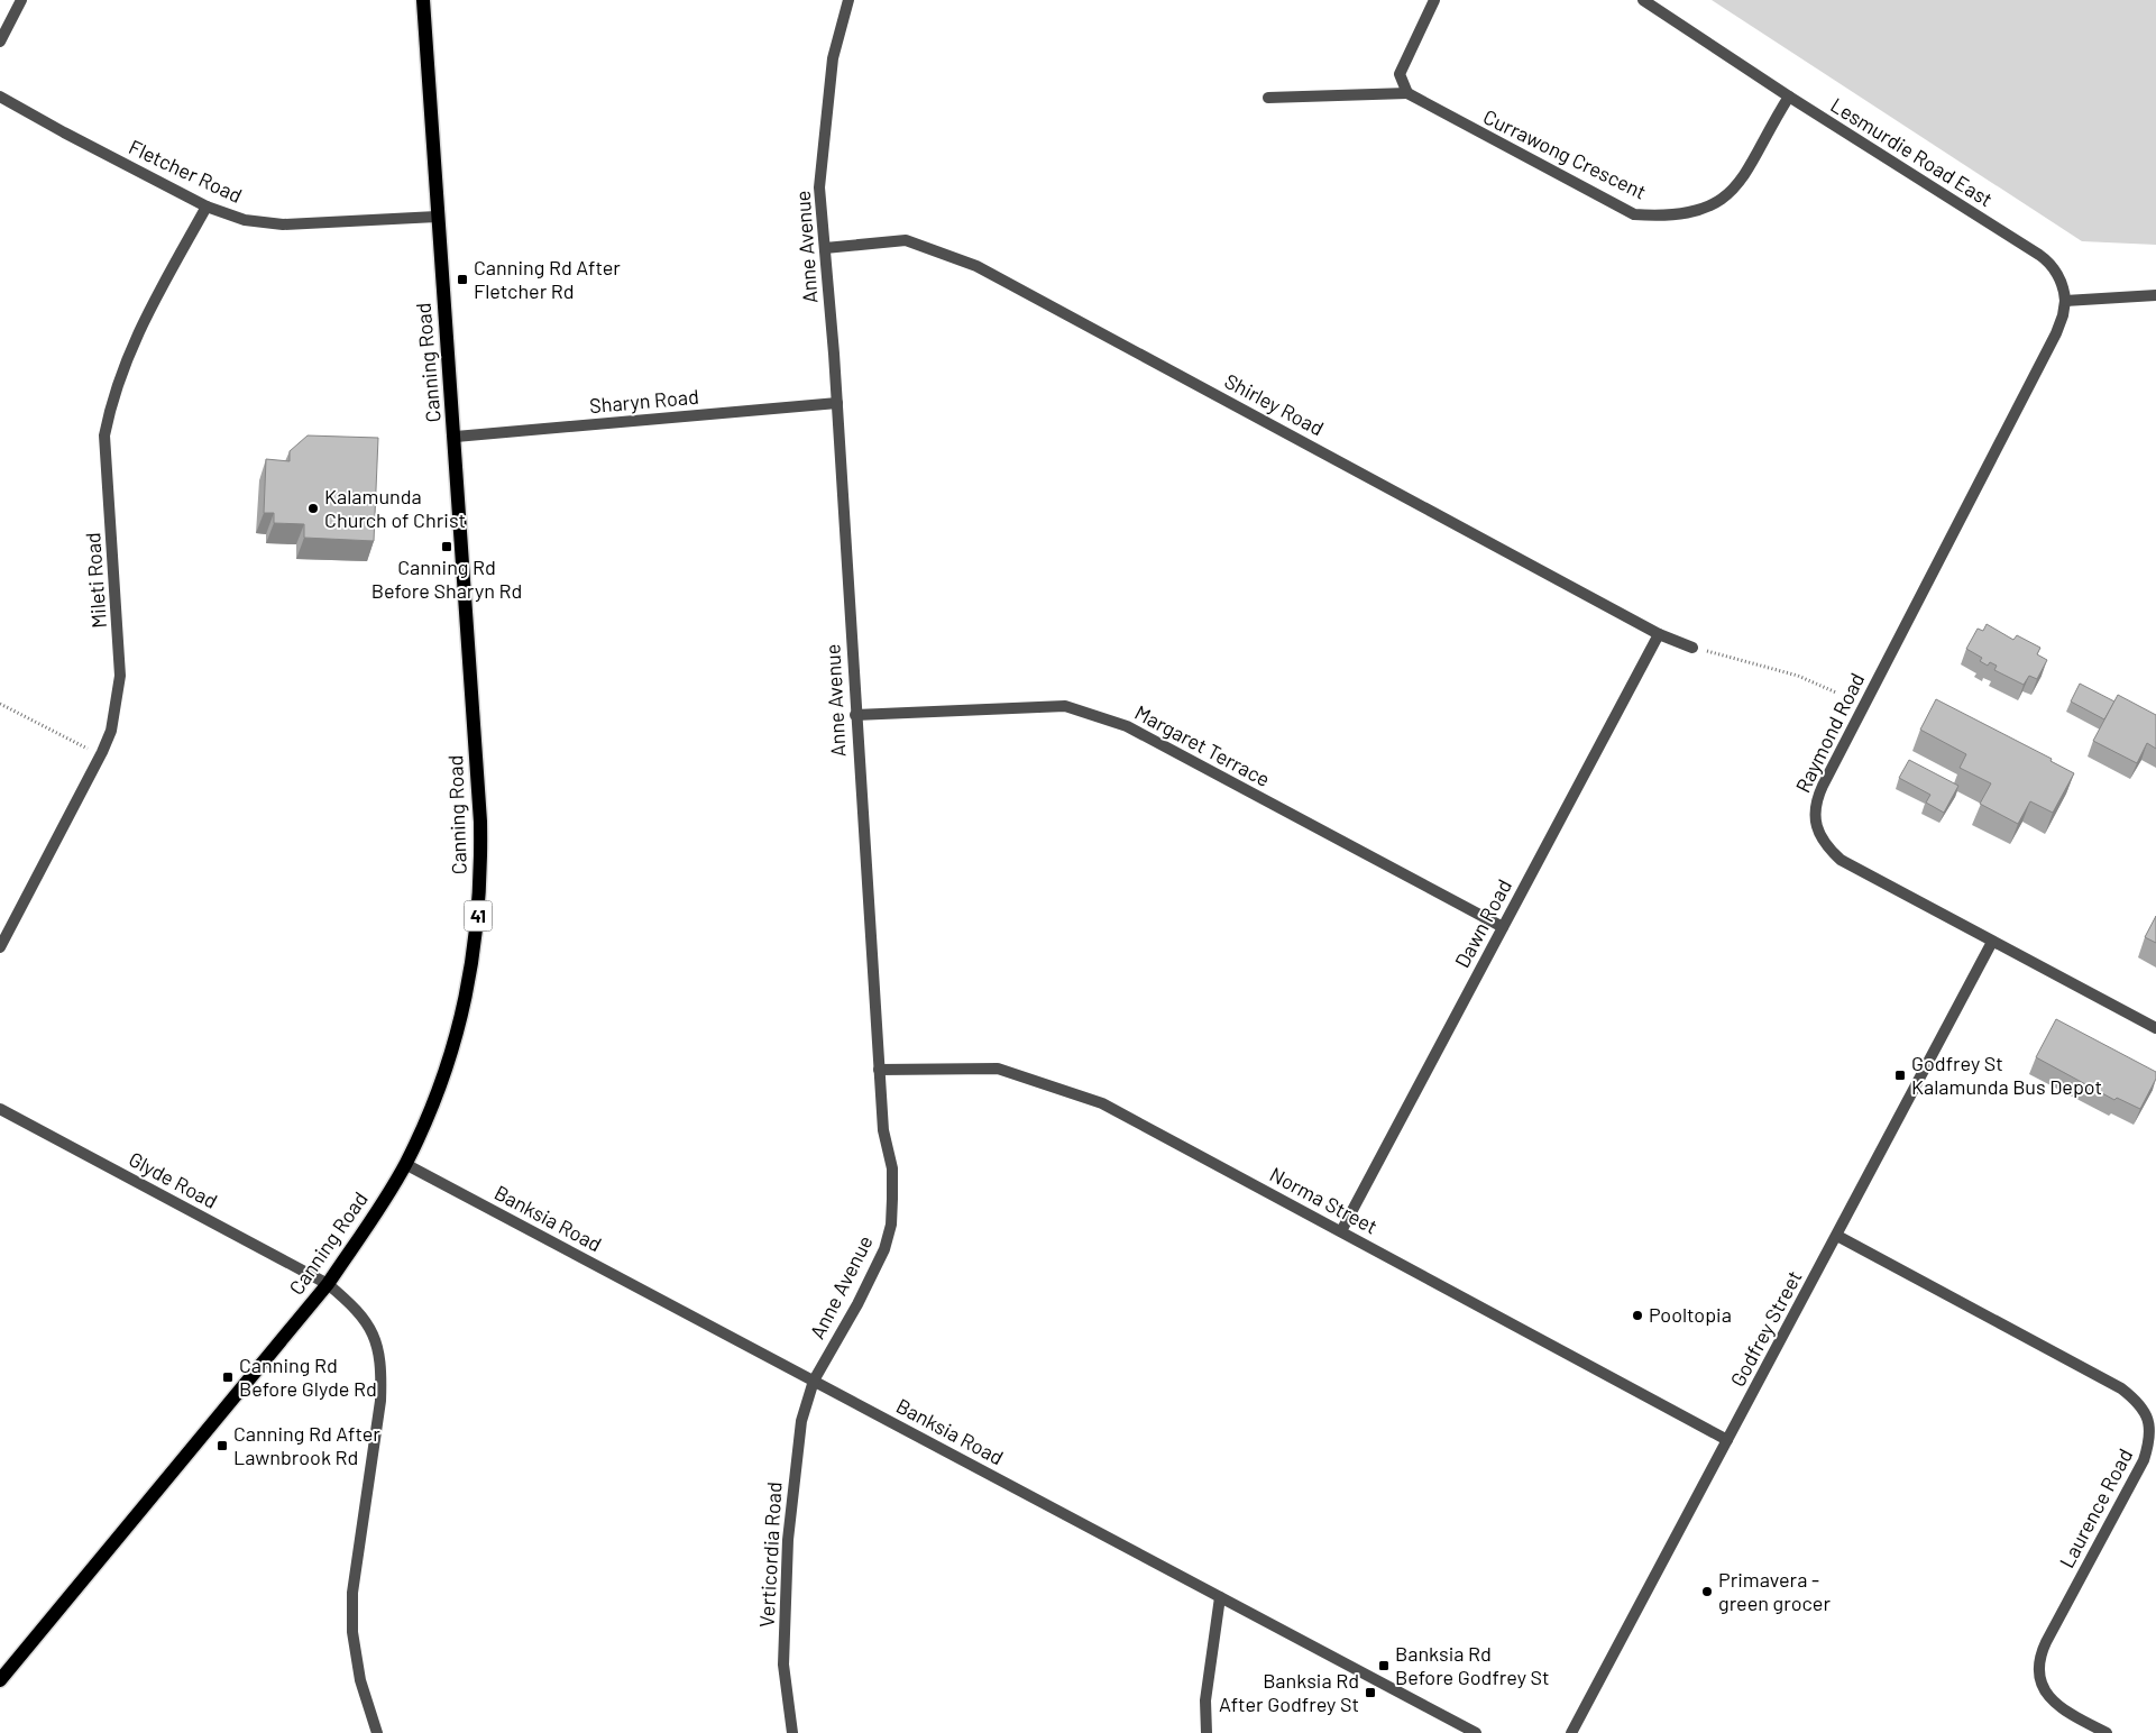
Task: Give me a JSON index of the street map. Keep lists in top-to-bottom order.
{
  "streets": {
    "main road": ["Canning Road", "41"],
    "street": [
      "Lesmurdie Road East",
      "Currawong Crescent",
      "Fletcher Road",
      "Anne Avenue",
      "Sharyn Road",
      "Shirley Road",
      "Mileti Road",
      "Raymond Road",
      "Margaret Terrace",
      "Dawn Road",
      "Glyde Road",
      "Norma Street",
      "Banksia Road",
      "Godfrey Street",
      "Laurence Road",
      "Verticordia Road"
    ]
  },
  "crossings": [
    ["Lesmurdie Road East", "Currawong Crescent"],
    ["Lesmurdie Road East", "Raymond Road"],
    ["Fletcher Road", "Canning Road"],
    ["Fletcher Road", "Mileti Road"],
    ["Anne Avenue", "Sharyn Road"],
    ["Anne Avenue", "Shirley Road"],
    ["Anne Avenue", "Margaret Terrace"],
    ["Anne Avenue", "Norma Street"],
    ["Anne Avenue", "Banksia Road"],
    ["Anne Avenue", "Verticordia Road"],
    ["Canning Road", "Sharyn Road"],
    ["Canning Road", "Glyde Road"],
    ["Canning Road", "Banksia Road"],
    ["Shirley Road", "Dawn Road"],
    ["Raymond Road", "Godfrey Street"],
    ["Margaret Terrace", "Dawn Road"],
    ["Dawn Road", "Norma Street"],
    ["Norma Street", "Godfrey Street"],
    ["Banksia Road", "Verticordia Road"],
    ["Godfrey Street", "Laurence Road"]
  ],
  "places": {
    "transit": [
      "Canning Rd After Fletcher Rd",
      "Canning Rd Before Sharyn Rd",
      "Godfrey St Kalamunda Bus Depot",
      "Canning Rd Before Glyde Rd",
      "Canning Rd After Lawnbrook Rd",
      "Banksia Rd Before Godfrey St",
      "Banksia Rd After Godfrey St"
    ],
    "other": ["Kalamunda Church of Christ", "Pooltopia", "Primavera - green grocer"]
  }
}
